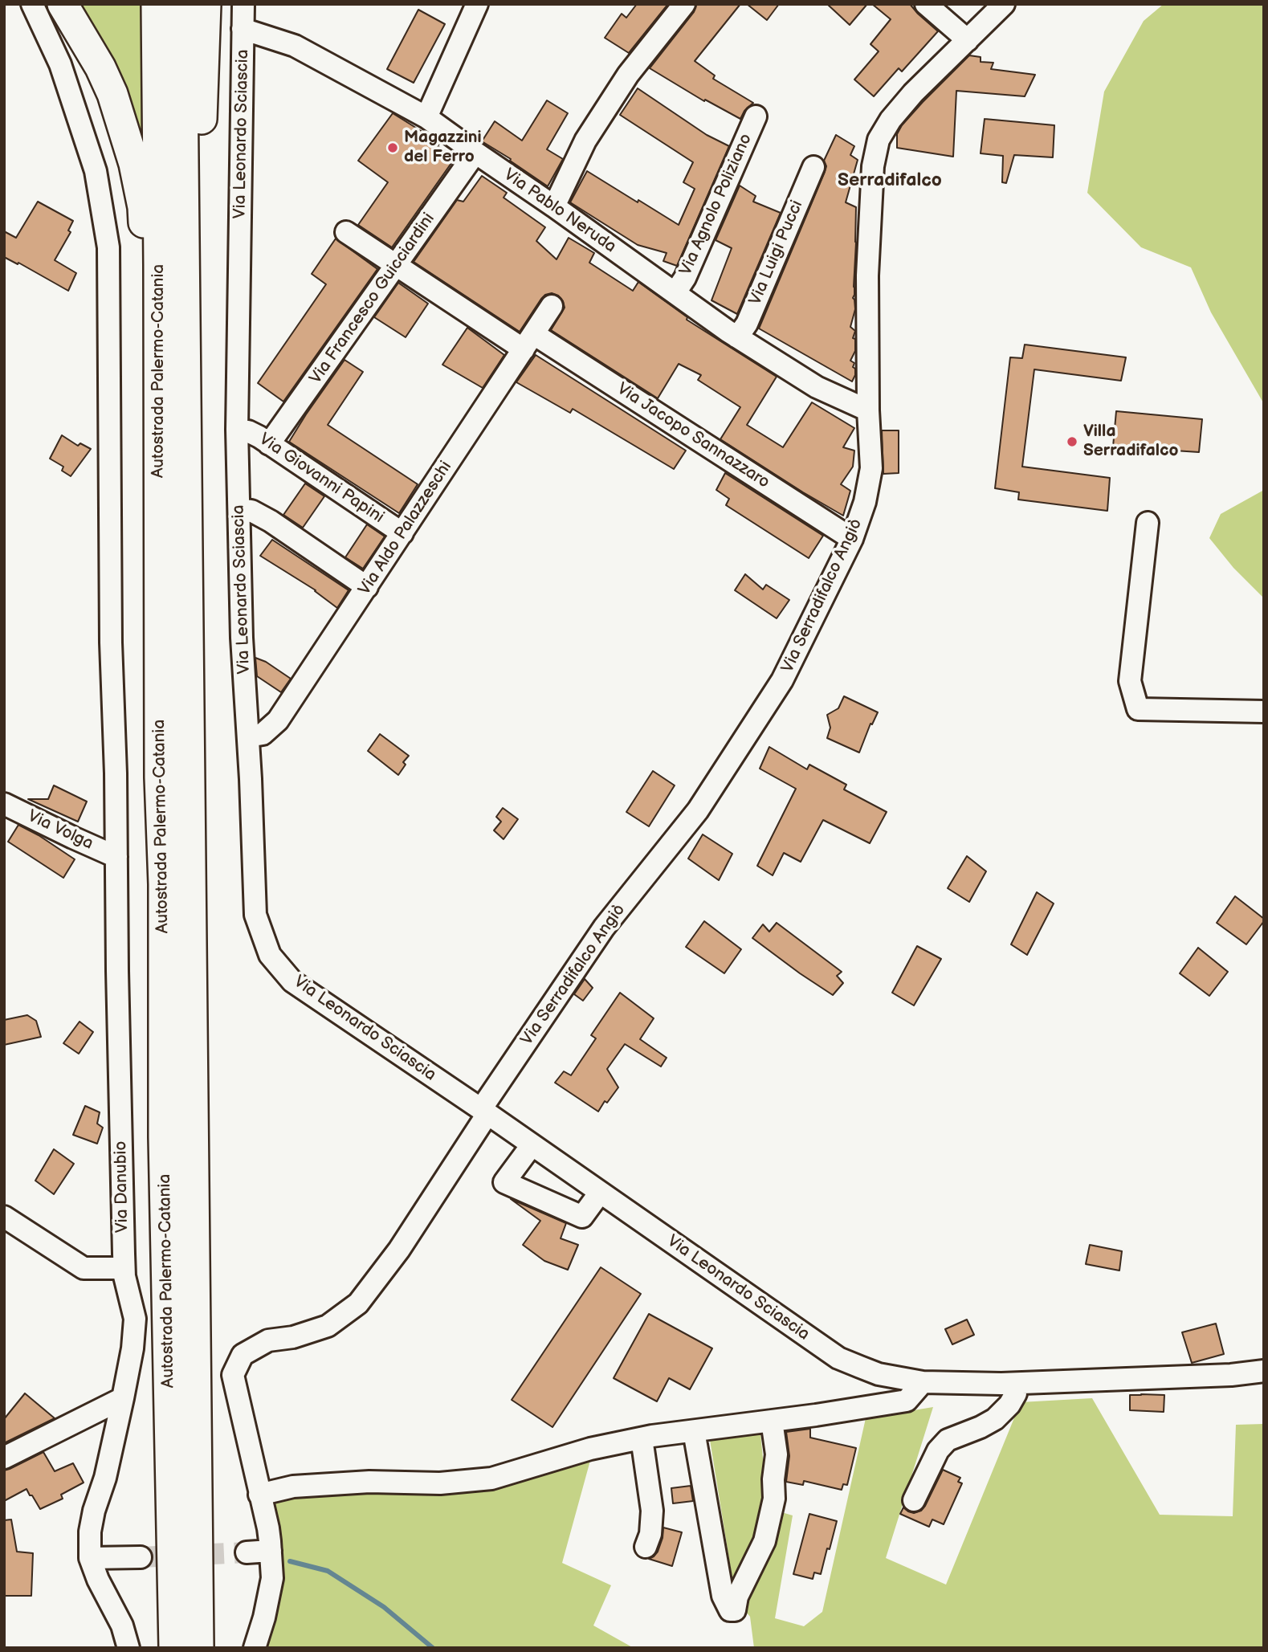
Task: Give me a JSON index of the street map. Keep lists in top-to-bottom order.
{
  "streets": {
    "highway": ["Autostrada Palermo-Catania"],
    "street": [
      "Via Leonardo Sciascia",
      "Via Agnolo Poliziano",
      "Via Pablo Neruda",
      "Via Luigi Pucci",
      "Via Francesco Guicciardini",
      "Via Jacopo Sannazzaro",
      "Via Giovanni Papini",
      "Via Aldo Palazzeschi",
      "Via Serradifalco Angiò",
      "Via Volga",
      "Via Danubio"
    ]
  },
  "crossings": [
    ["Via Leonardo Sciascia", "Via Pablo Neruda"],
    ["Via Leonardo Sciascia", "Via Giovanni Papini"],
    ["Via Leonardo Sciascia", "Via Aldo Palazzeschi"],
    ["Via Leonardo Sciascia", "Via Serradifalco Angiò"],
    ["Via Agnolo Poliziano", "Via Pablo Neruda"],
    ["Via Pablo Neruda", "Via Luigi Pucci"],
    ["Via Pablo Neruda", "Via Francesco Guicciardini"],
    ["Via Pablo Neruda", "Via Serradifalco Angiò"],
    ["Via Francesco Guicciardini", "Via Jacopo Sannazzaro"],
    ["Via Francesco Guicciardini", "Via Giovanni Papini"],
    ["Via Jacopo Sannazzaro", "Via Aldo Palazzeschi"],
    ["Via Jacopo Sannazzaro", "Via Serradifalco Angiò"],
    ["Via Giovanni Papini", "Via Aldo Palazzeschi"],
    ["Via Volga", "Via Danubio"]
  ],
  "districts": ["Serradifalco"],
  "places": ["Magazzini del Ferro", "Villa Serradifalco"]
}
